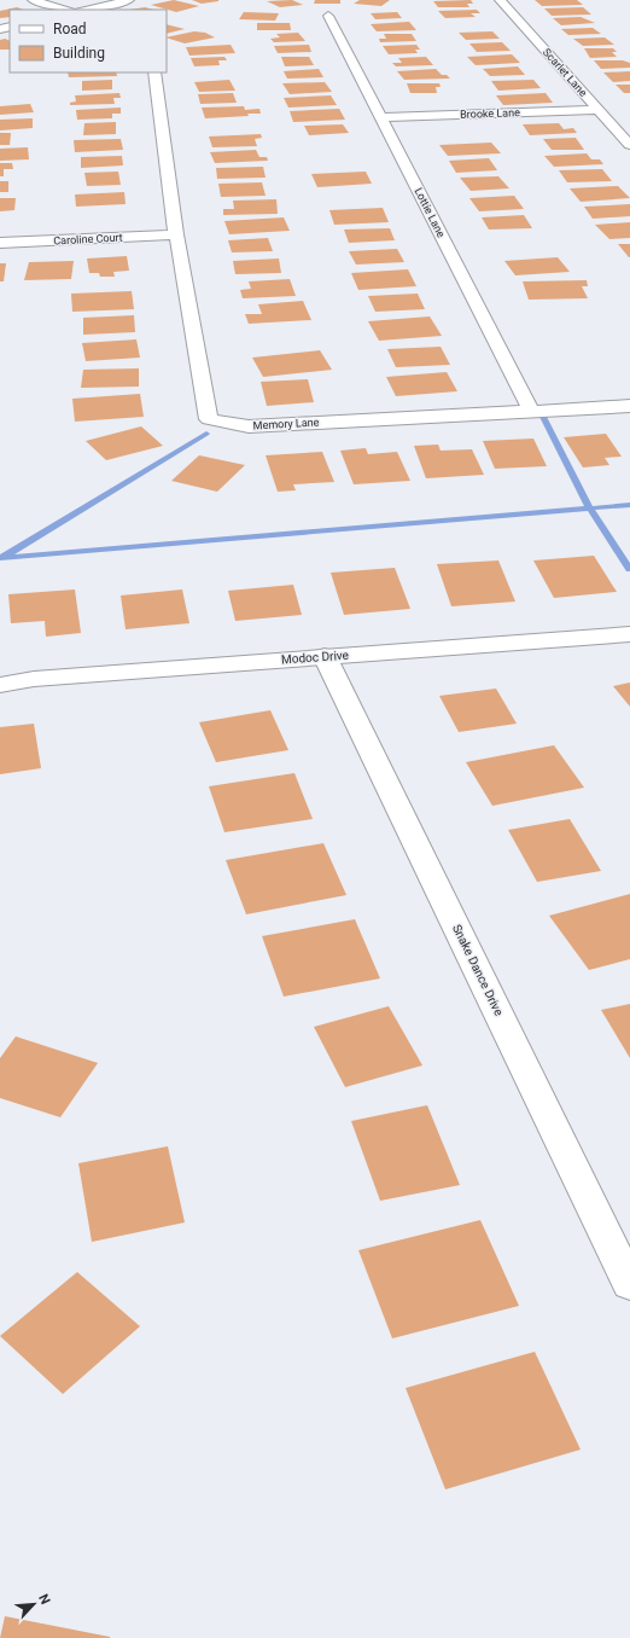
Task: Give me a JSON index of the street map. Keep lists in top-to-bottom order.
{
  "streets": {
    "street": [
      "Scarlet Lane",
      "Brooke Lane",
      "Lottie Lane",
      "Caroline Court",
      "Memory Lane",
      "Modoc Drive",
      "Snake Dance Drive"
    ]
  },
  "crossings": [
    ["Scarlet Lane", "Brooke Lane"],
    ["Brooke Lane", "Lottie Lane"],
    ["Lottie Lane", "Memory Lane"],
    ["Caroline Court", "Memory Lane"],
    ["Modoc Drive", "Snake Dance Drive"]
  ],
  "legend": ["Road", "Building"],
  "north": "top right"
}
